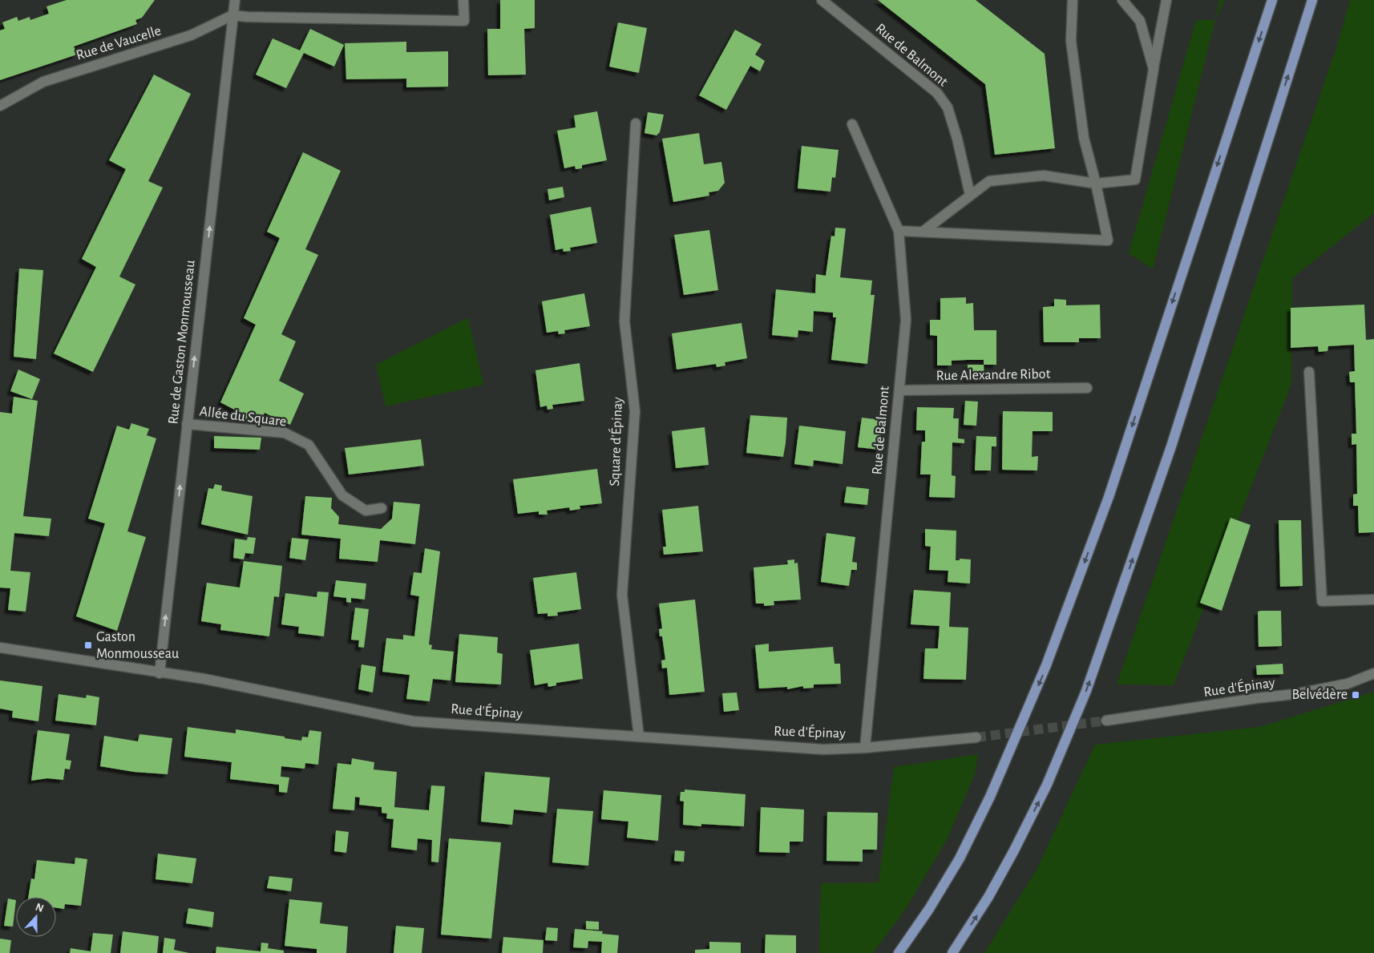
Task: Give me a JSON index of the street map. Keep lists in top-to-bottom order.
{
  "streets": {
    "street": [
      "Rue de Vaucelle",
      "Rue de Balmont",
      "Rue de Gaston Monmousseau",
      "Rue Alexandre Ribot",
      "Allée du Square",
      "Square d'Épinay",
      "Rue d'Épinay"
    ]
  },
  "crossings": [
    ["Rue de Vaucelle", "Rue de Gaston Monmousseau"],
    ["Rue de Balmont", "Rue Alexandre Ribot"],
    ["Rue de Balmont", "Rue d'Épinay"],
    ["Rue de Gaston Monmousseau", "Allée du Square"],
    ["Rue de Gaston Monmousseau", "Rue d'Épinay"],
    ["Square d'Épinay", "Rue d'Épinay"]
  ],
  "one_way": ["Rue de Gaston Monmousseau"],
  "places": {
    "transit": ["Gaston Monmousseau", "Belvédère"]
  },
  "north": "top"
}
